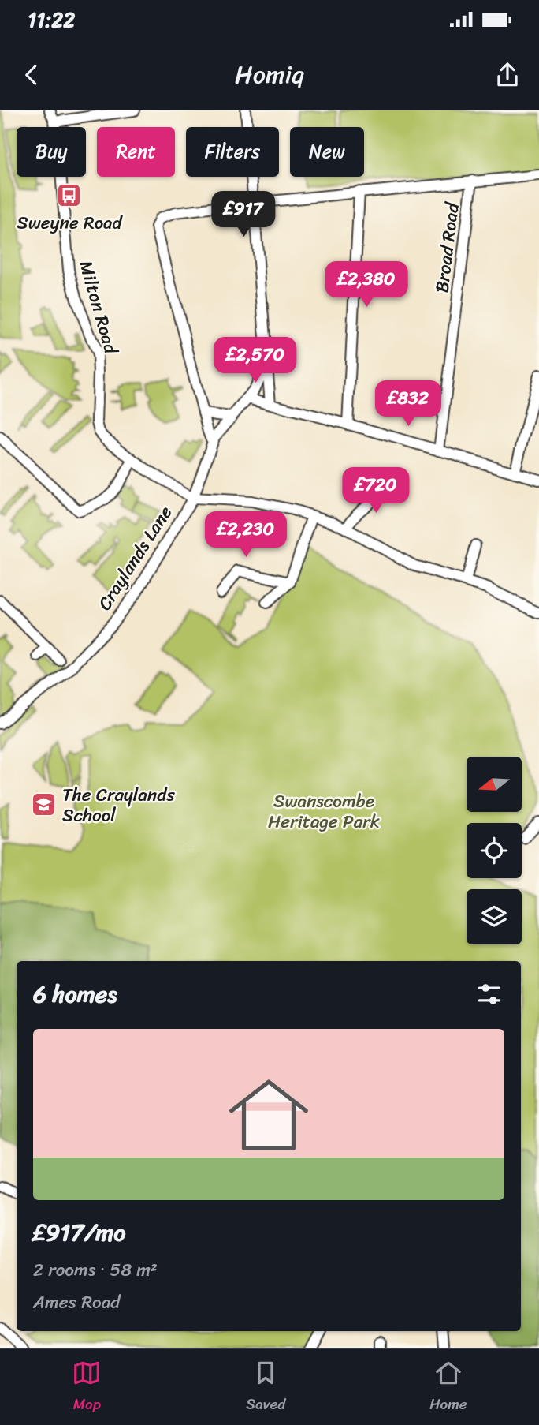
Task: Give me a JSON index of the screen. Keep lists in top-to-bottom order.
{
  "streets": {
    "street": ["Broad Road", "Milton Road", "Craylands Lane"]
  },
  "crossings": [
    ["Milton Road", "Craylands Lane"]
  ],
  "parks": ["Swanscombe Heritage Park"],
  "places": {
    "bus stop": ["Sweyne Road"],
    "school or university": ["The Craylands School"]
  },
  "north": "left",
  "page": {
    "status": "11:22",
    "header": "Homiq",
    "chip": [
      "Buy",
      "Rent",
      "Filters",
      "New"
    ],
    "price": [
      "£917",
      "£2,380",
      "£2,570",
      "£832",
      "£720",
      "£2,230"
    ],
    "heading": "6 homes",
    "list": [
      {
        "name": "£917/mo",
        "note": "2 rooms · 58 m² · Ames Road"
      }
    ],
    "tabs": ["Map", "Saved", "Home"]
  }
}
